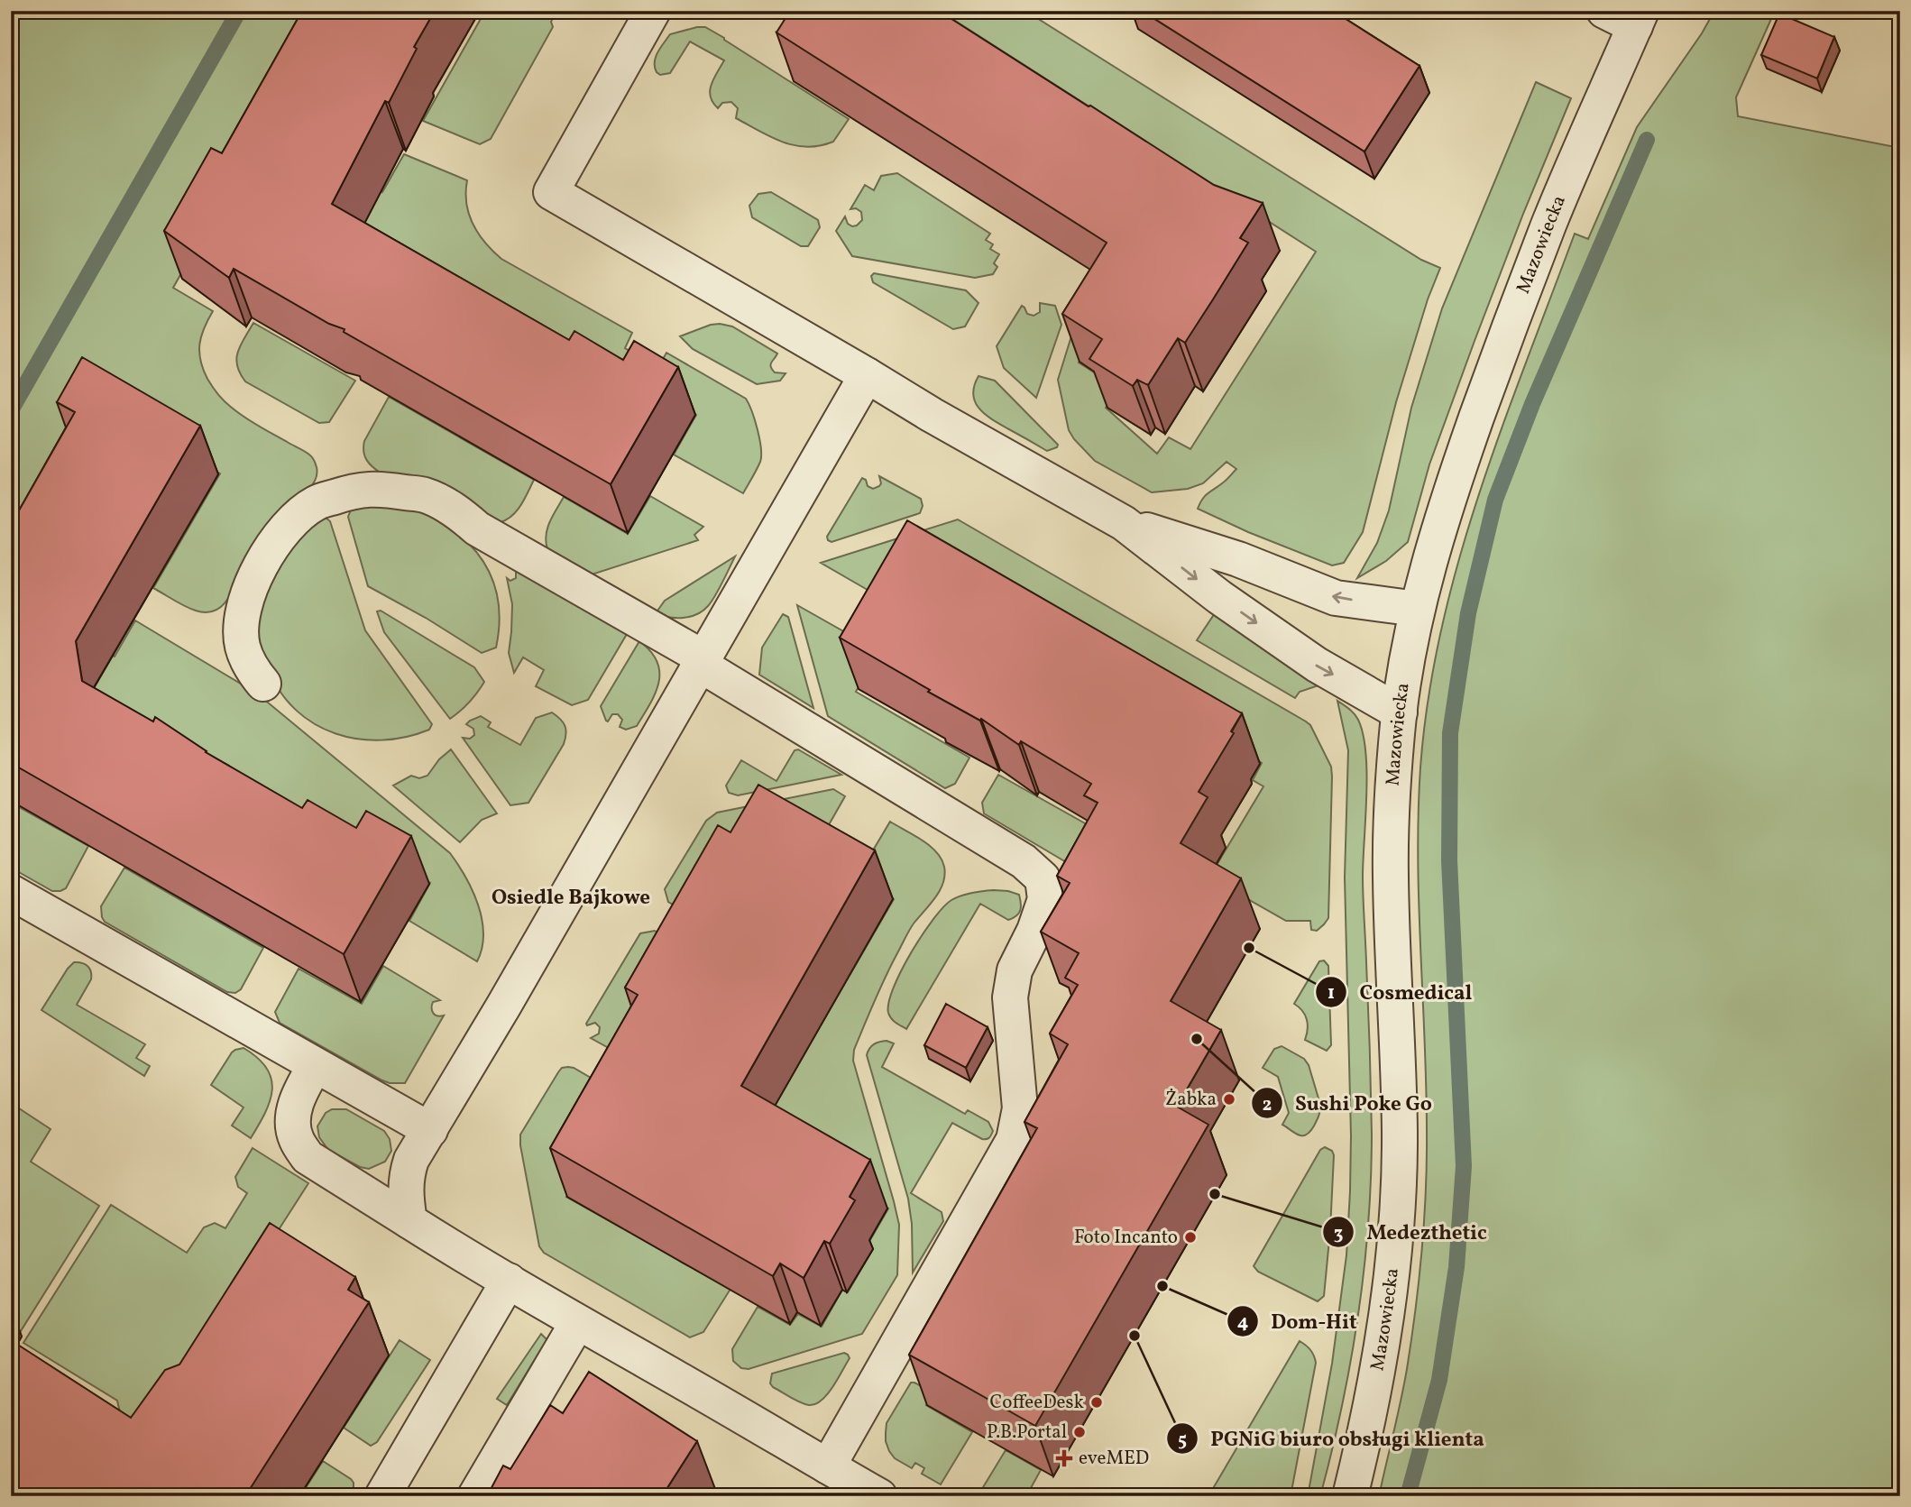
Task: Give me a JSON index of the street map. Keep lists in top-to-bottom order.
{
  "streets": {
    "street": ["Mazowiecka"]
  },
  "districts": ["Osiedle Bajkowe"],
  "places": {
    "other": [
      "Cosmedical",
      "Sushi Poke Go",
      "Żabka",
      "Medezthetic",
      "Foto Incanto",
      "Dom-Hit",
      "PGNiG biuro obsługi klienta",
      "CoffeeDesk",
      "P.B.Portal"
    ],
    "health": ["eveMED"]
  }
}
